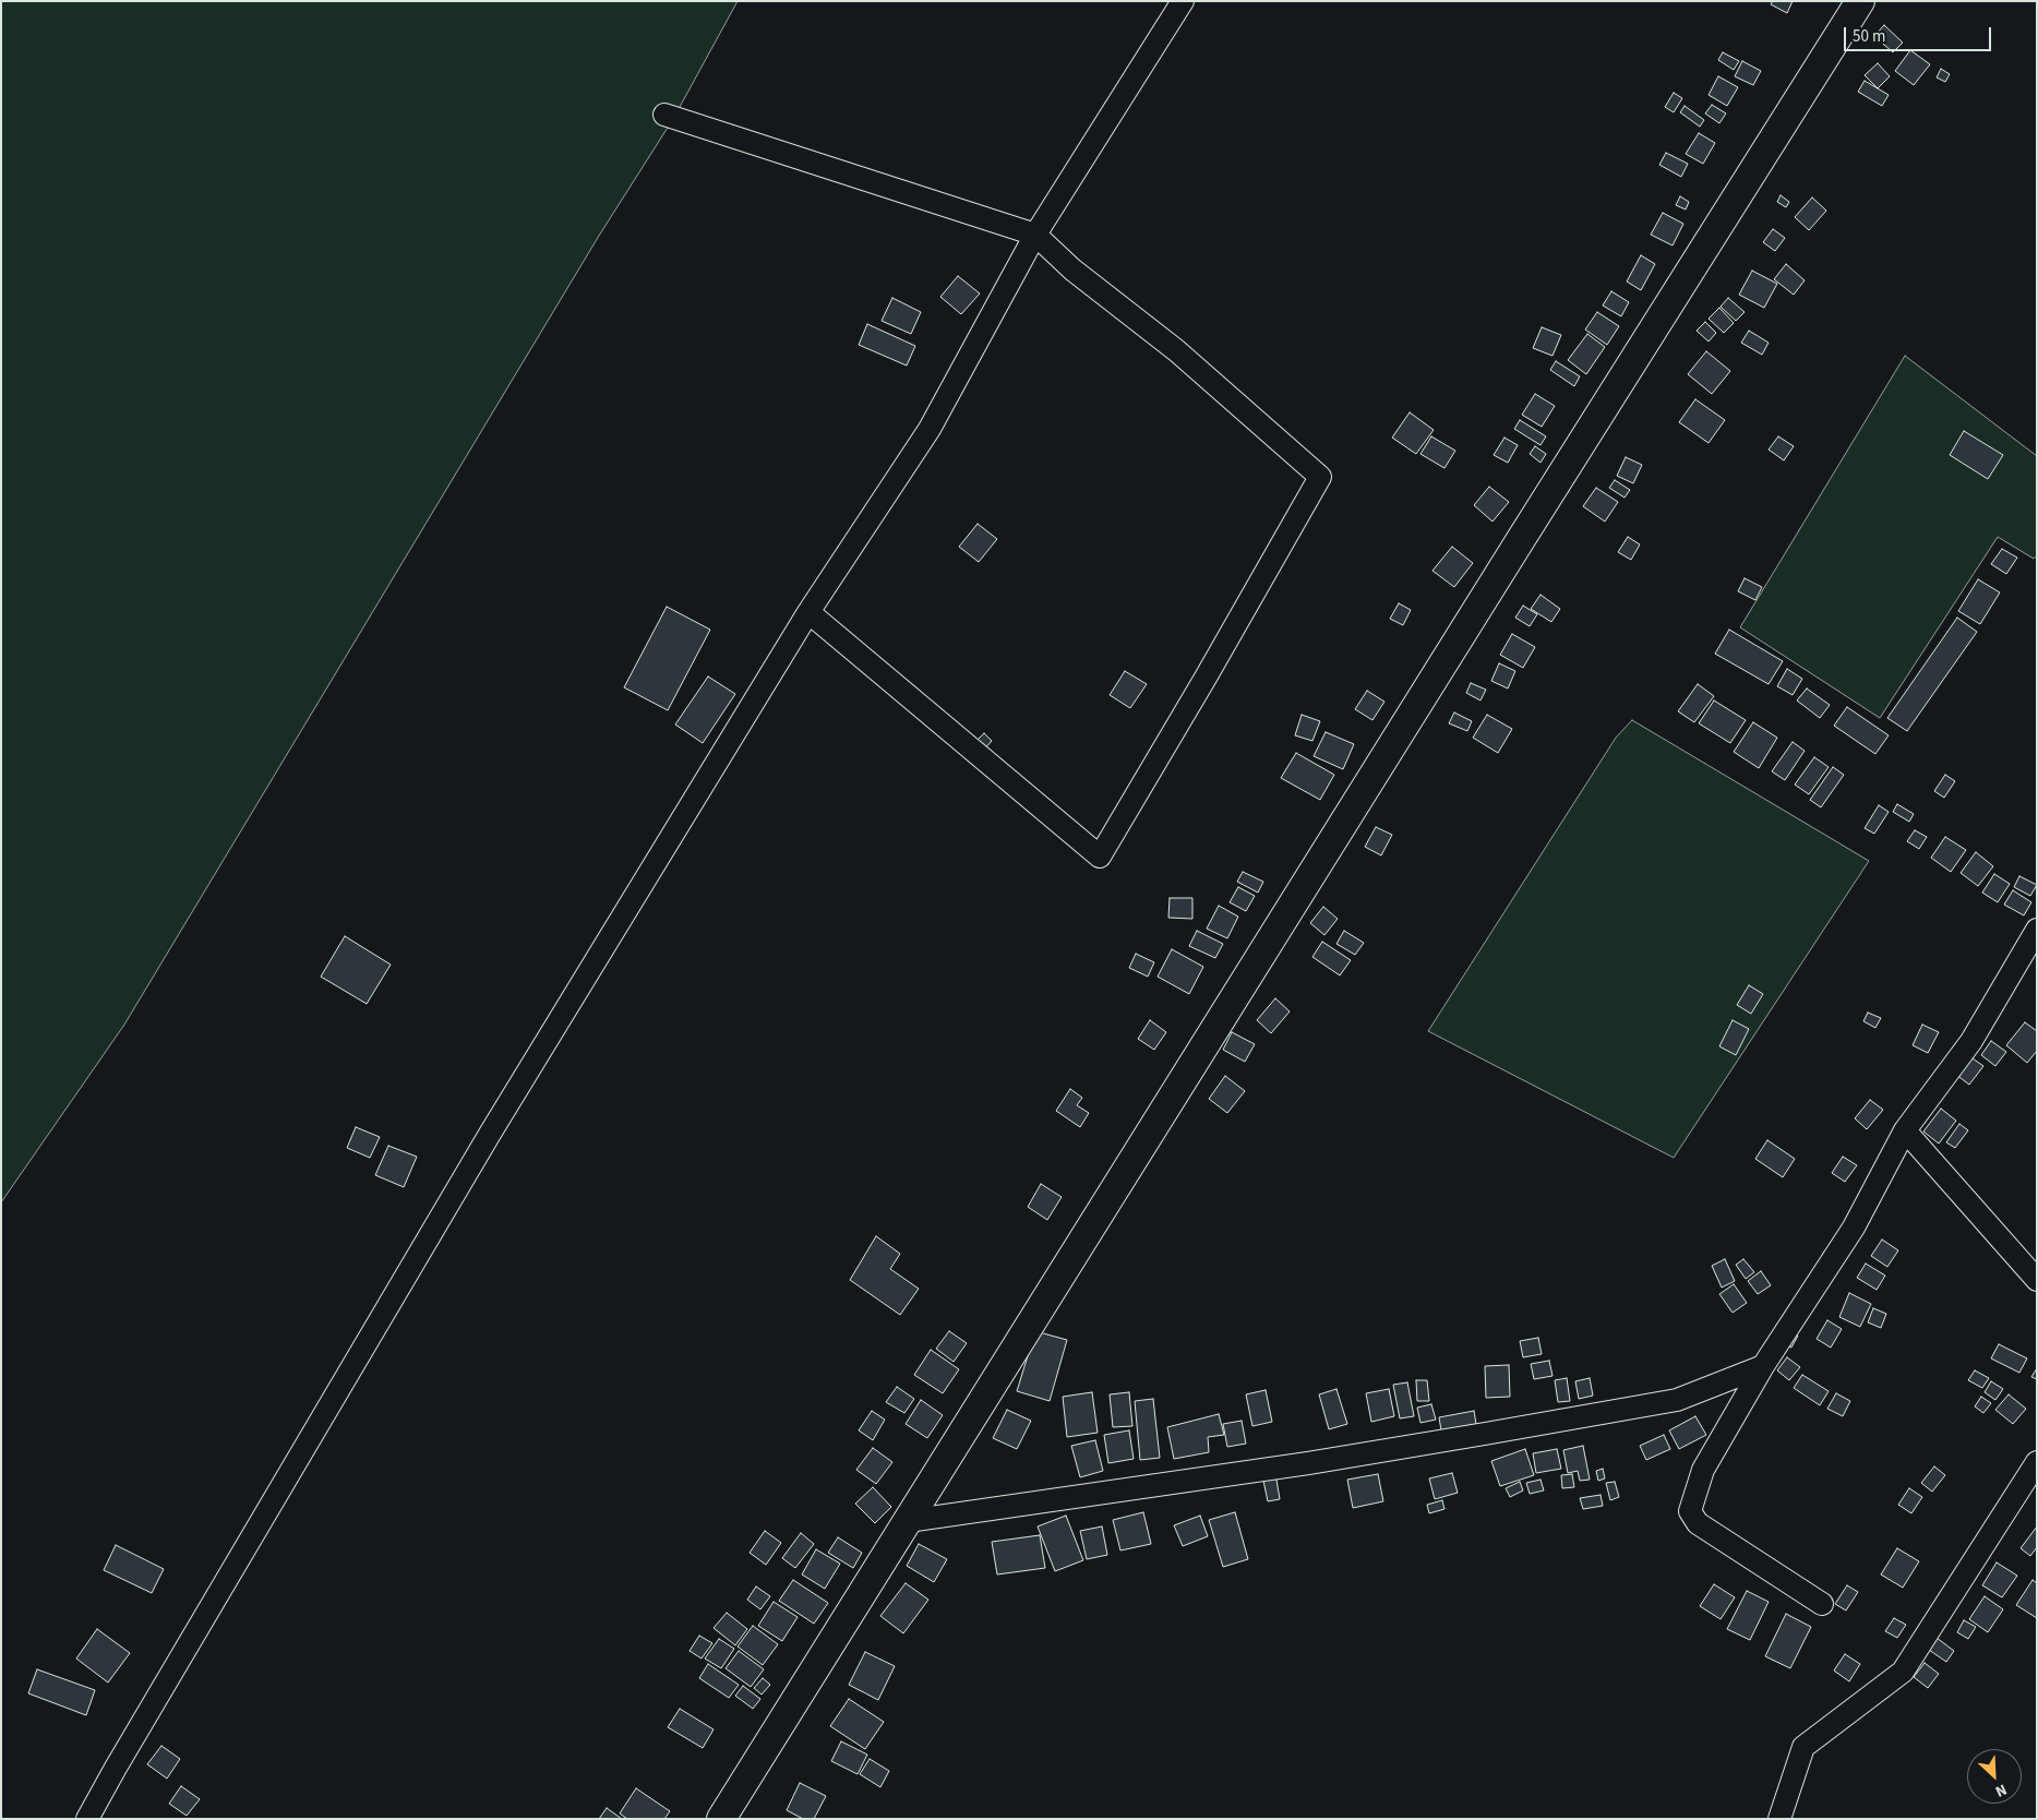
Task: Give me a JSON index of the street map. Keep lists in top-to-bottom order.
{
  "scale_bar": "50 m",
  "north": "bottom right"
}
